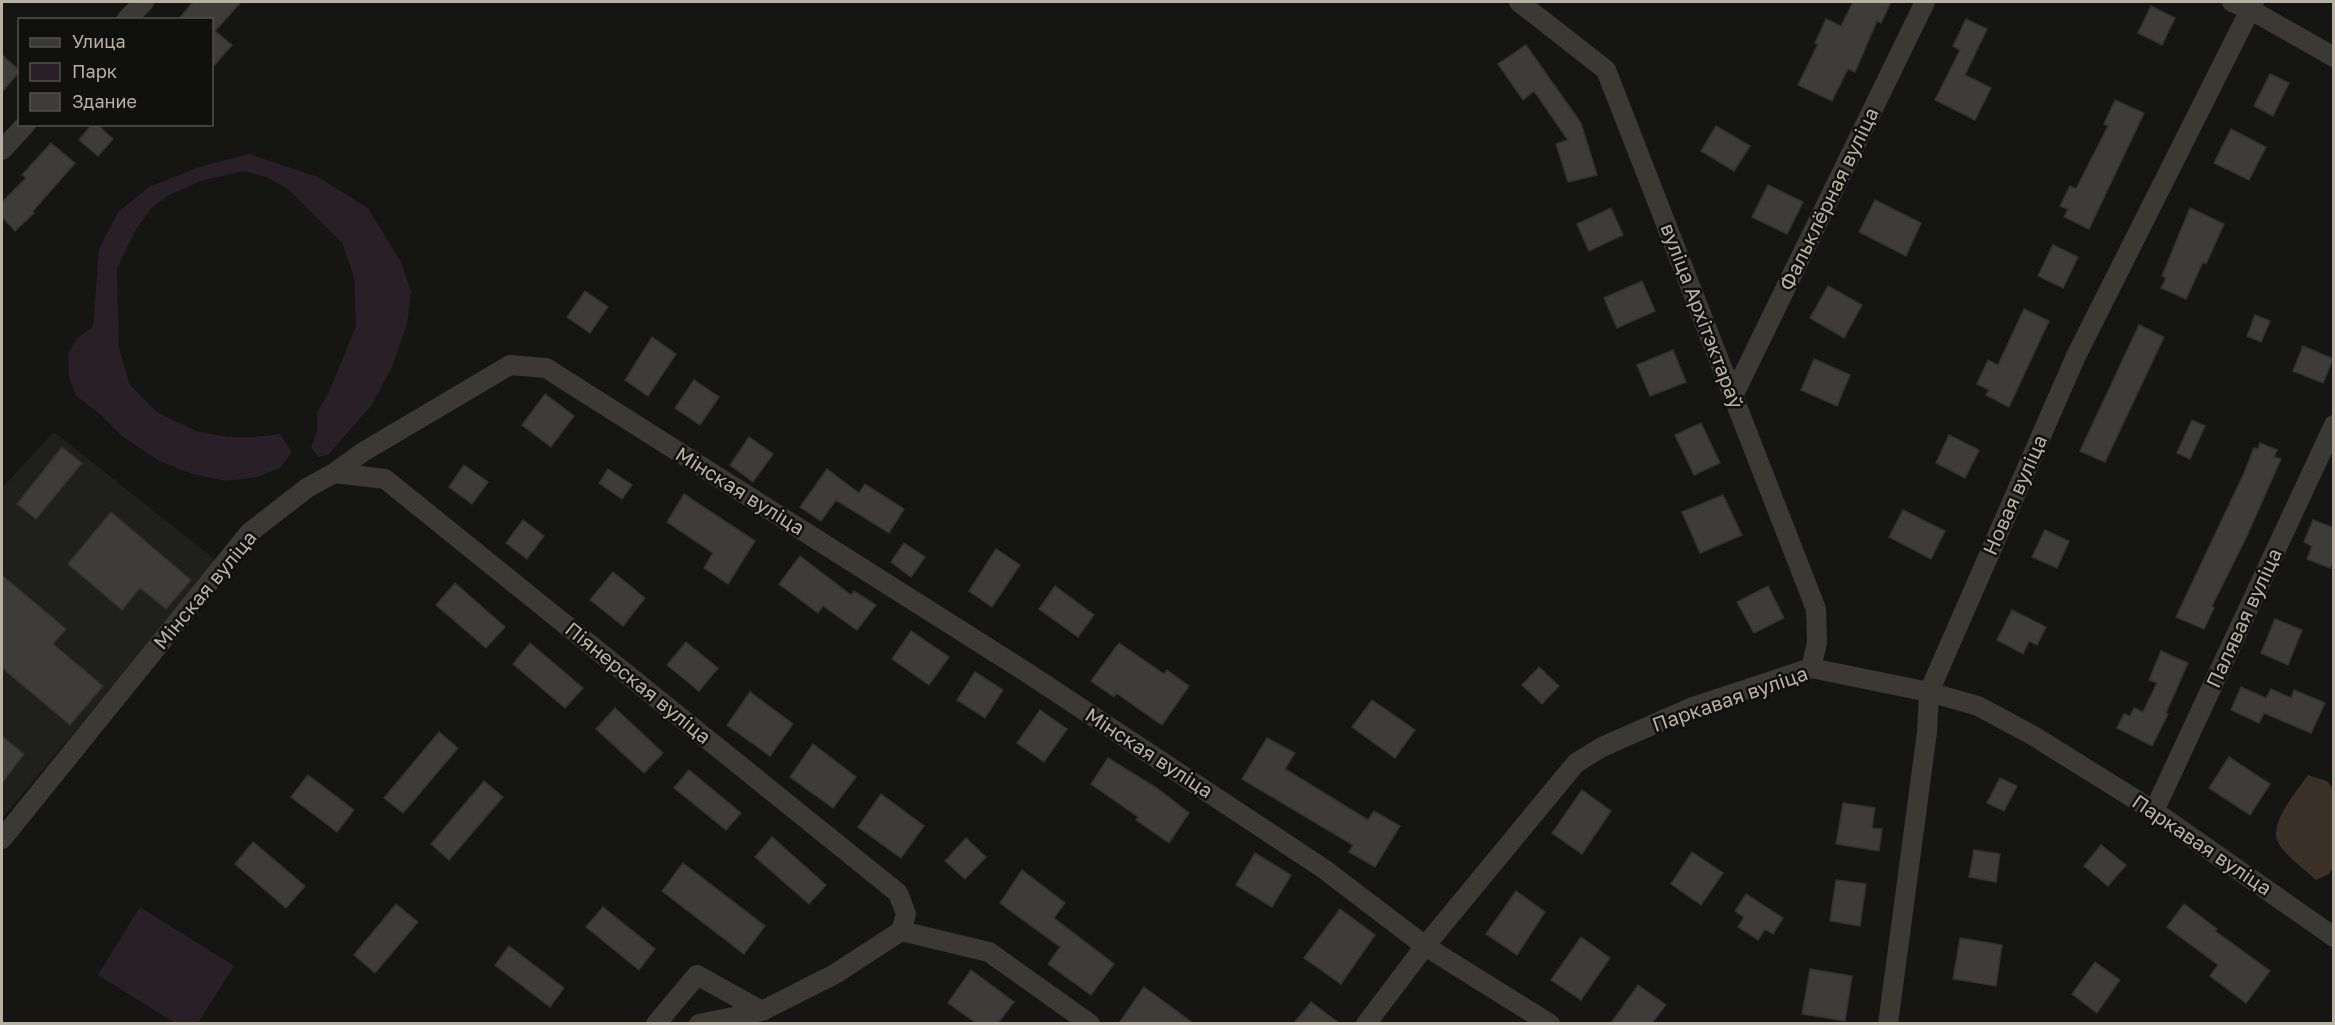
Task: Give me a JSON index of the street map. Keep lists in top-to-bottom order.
{
  "streets": {
    "street": [
      "Фальклёрная вуліца",
      "вуліца Архітэктараў",
      "Мінская вуліца",
      "Новая вуліца",
      "Палявая вуліца",
      "Піянерская вуліца",
      "Паркавая вуліца"
    ]
  },
  "crossings": [
    ["Фальклёрная вуліца", "вуліца Архітэктараў"],
    ["вуліца Архітэктараў", "Паркавая вуліца"],
    ["Мінская вуліца", "Піянерская вуліца"],
    ["Мінская вуліца", "Паркавая вуліца"],
    ["Новая вуліца", "Паркавая вуліца"],
    ["Палявая вуліца", "Паркавая вуліца"]
  ],
  "legend": ["Улица", "Парк", "Здание"]
}
